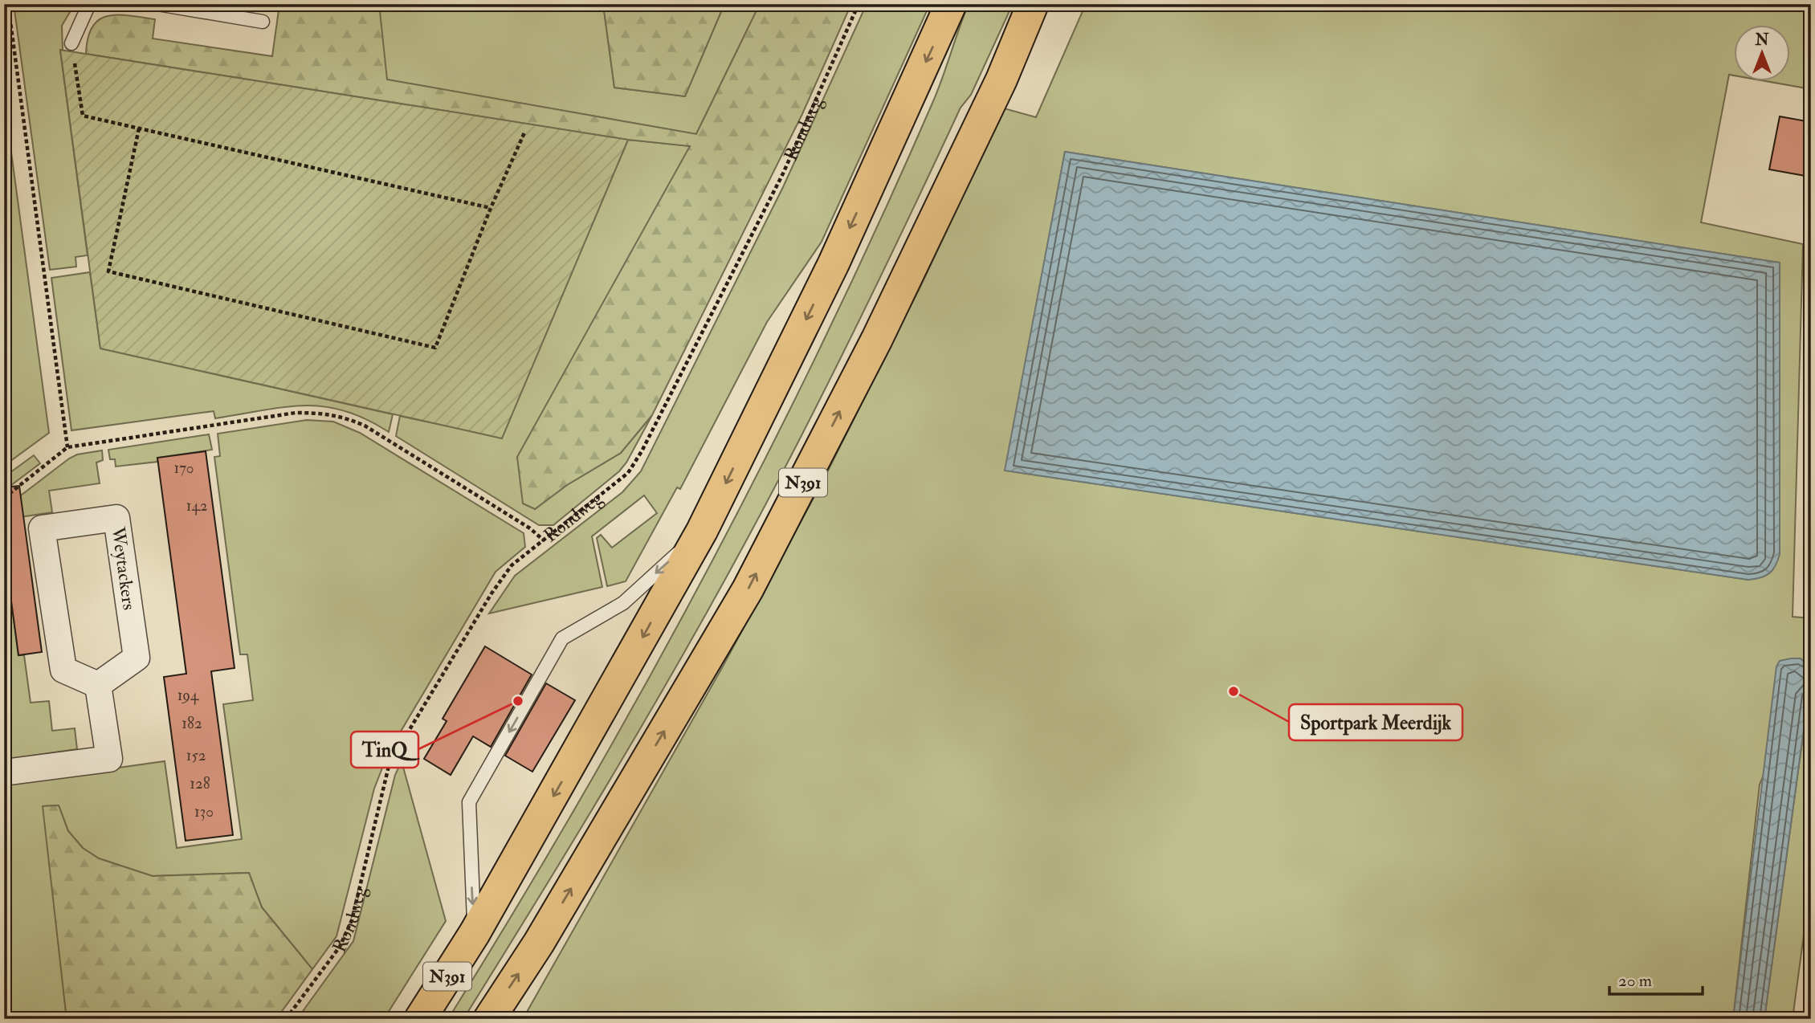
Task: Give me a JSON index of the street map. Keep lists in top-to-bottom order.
{
  "streets": {
    "main road": ["N391"],
    "street": ["Weytackers"],
    "path": ["Rondweg"]
  },
  "places": ["Sportpark Meerdijk", "TinQ"],
  "house_numbers": [
    "170",
    "142",
    "194",
    "182",
    "152",
    "128",
    "130"
  ],
  "scale_bar": "20 m",
  "north": "top"
}
